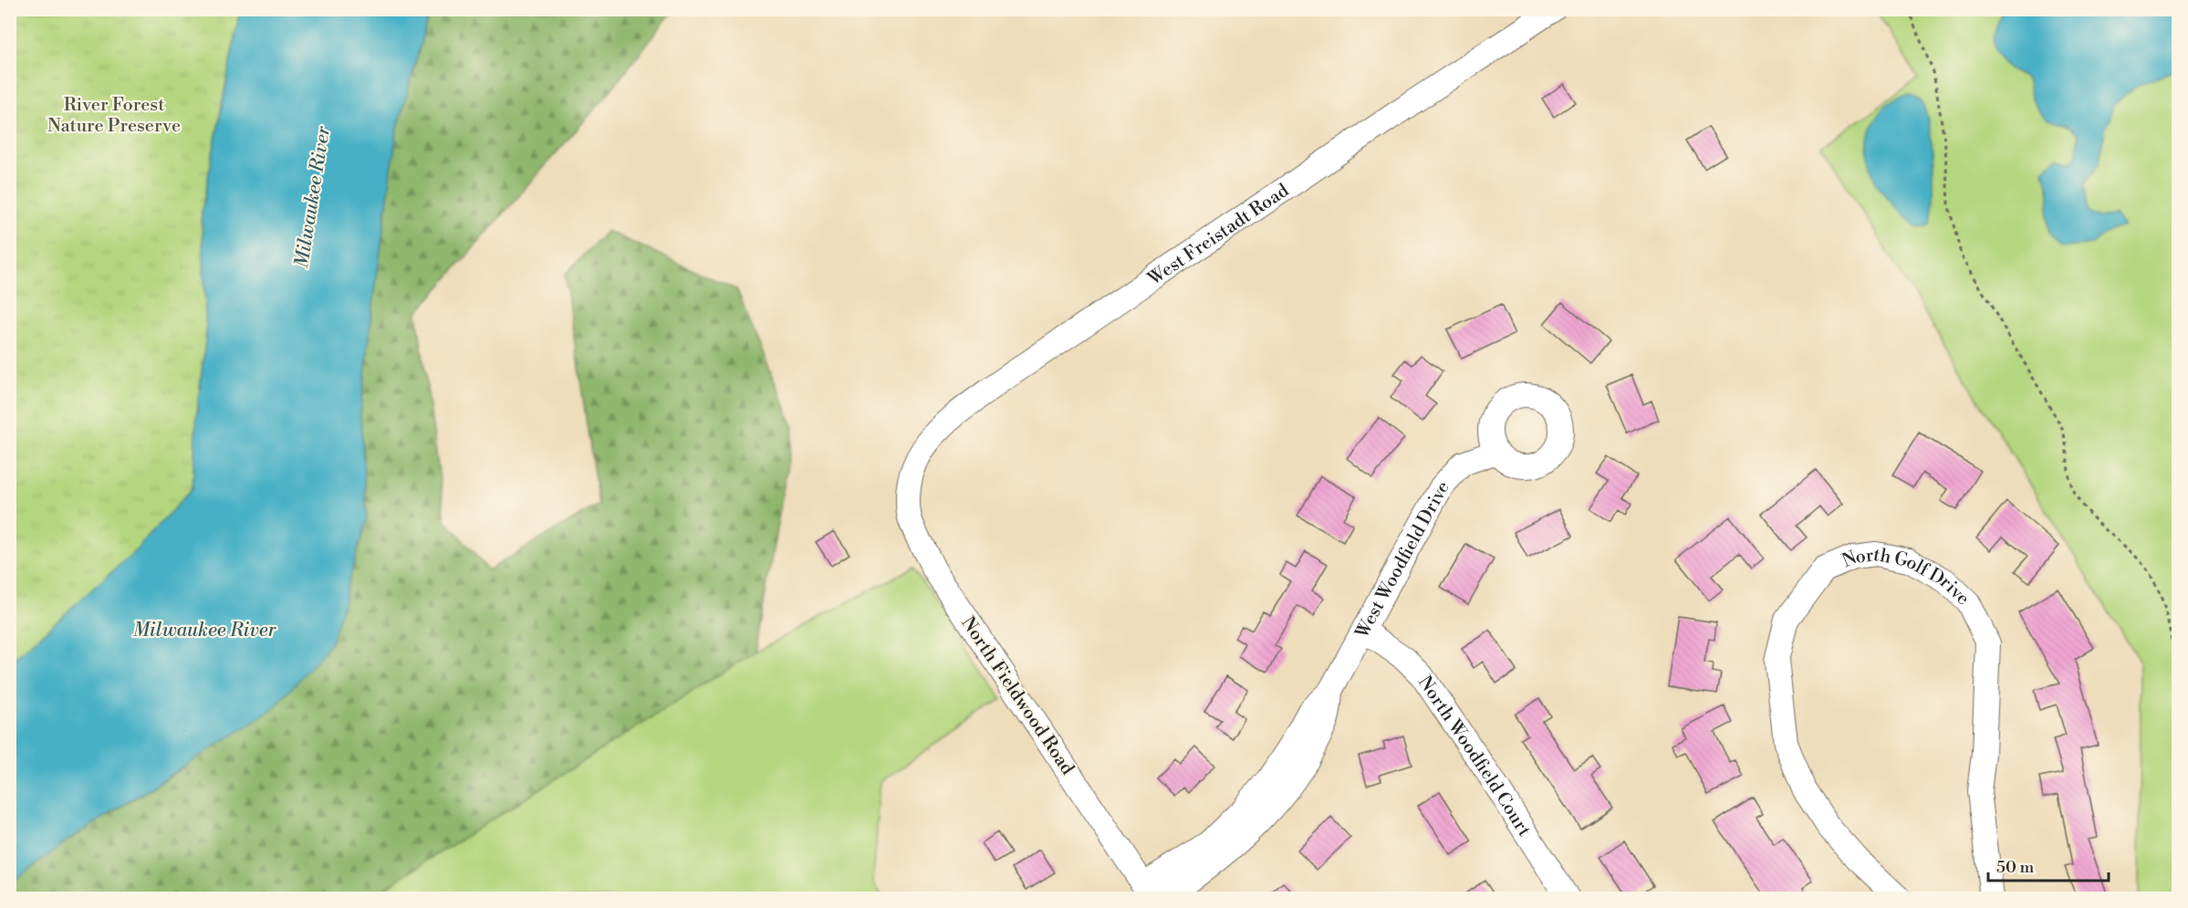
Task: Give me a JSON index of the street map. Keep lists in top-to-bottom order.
{
  "streets": {
    "street": [
      "West Freistadt Road",
      "West Woodfield Drive",
      "North Golf Drive",
      "North Fieldwood Road",
      "North Woodfield Court"
    ]
  },
  "crossings": [
    ["West Freistadt Road", "North Fieldwood Road"],
    ["West Woodfield Drive", "North Fieldwood Road"],
    ["West Woodfield Drive", "North Woodfield Court"]
  ],
  "water": ["Milwaukee River"],
  "parks": ["River Forest Nature Preserve"],
  "scale_bar": "50 m"
}
